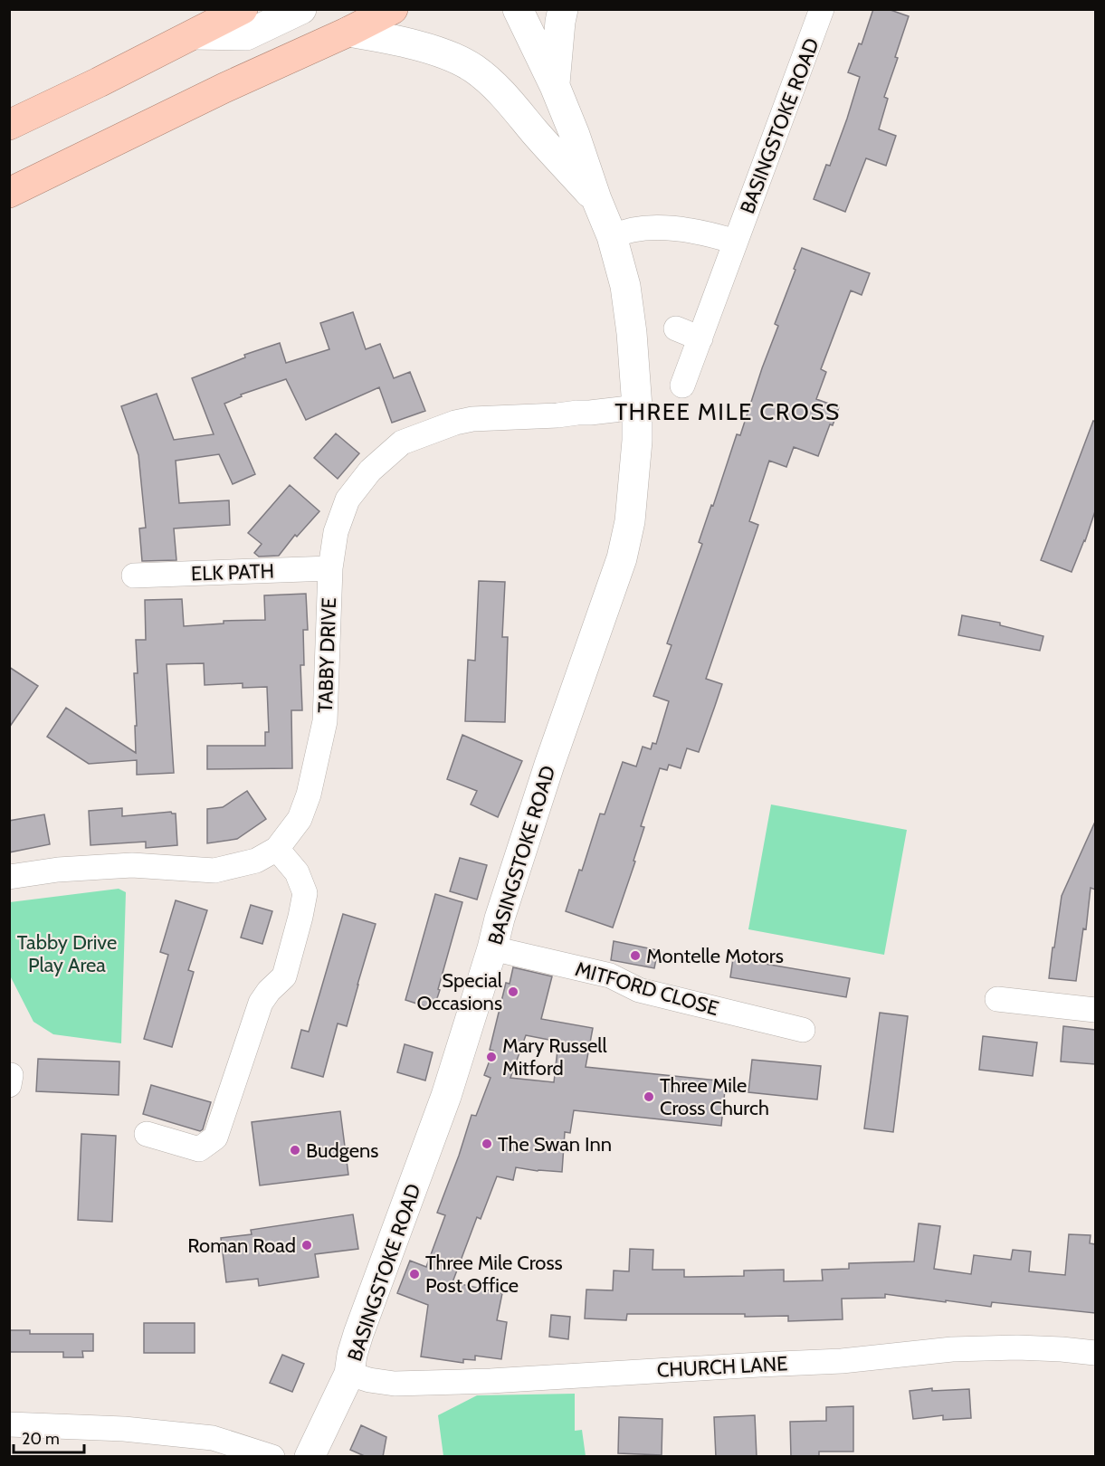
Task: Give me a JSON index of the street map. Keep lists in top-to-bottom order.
{
  "streets": {
    "street": [
      "BASINGSTOKE ROAD",
      "ELK PATH",
      "TABBY DRIVE",
      "MITFORD CLOSE",
      "CHURCH LANE"
    ]
  },
  "crossings": [
    ["BASINGSTOKE ROAD", "TABBY DRIVE"],
    ["BASINGSTOKE ROAD", "MITFORD CLOSE"],
    ["BASINGSTOKE ROAD", "CHURCH LANE"],
    ["ELK PATH", "TABBY DRIVE"]
  ],
  "districts": ["THREE MILE CROSS"],
  "parks": ["Tabby Drive Play Area"],
  "places": [
    "Montelle Motors",
    "Special Occasions",
    "Mary Russell Mitford",
    "Three Mile Cross Church",
    "The Swan Inn",
    "Budgens",
    "Roman Road",
    "Three Mile Cross Post Office"
  ],
  "scale_bar": "20 m"
}
